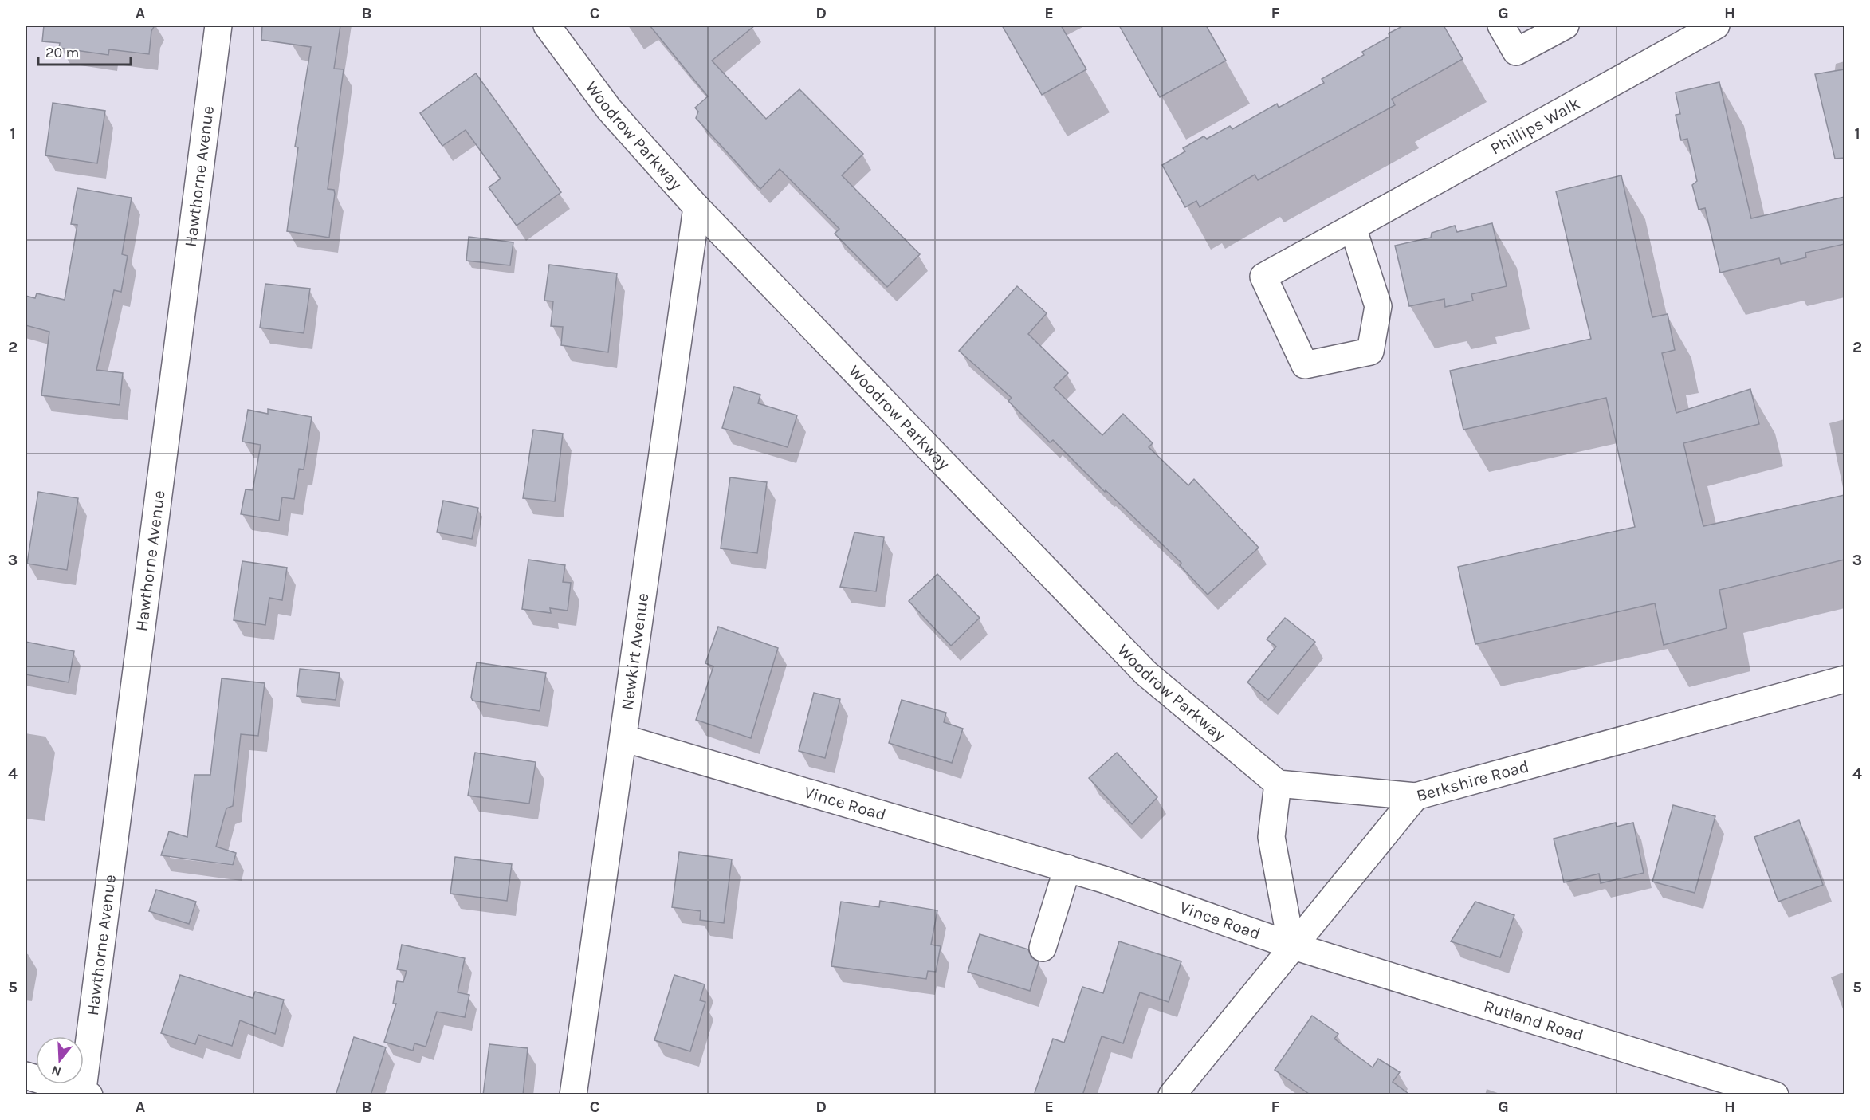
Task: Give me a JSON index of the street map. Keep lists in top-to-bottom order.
{
  "streets": {
    "street": [
      "Phillips Walk",
      "Woodrow Parkway",
      "Hawthorne Avenue",
      "Newkirt Avenue",
      "Berkshire Road",
      "Vince Road",
      "Rutland Road"
    ]
  },
  "crossings": [
    ["Woodrow Parkway", "Newkirt Avenue"],
    ["Newkirt Avenue", "Vince Road"],
    ["Berkshire Road", "Vince Road"],
    ["Berkshire Road", "Rutland Road"],
    ["Vince Road", "Rutland Road"]
  ],
  "scale_bar": "20 m",
  "north": "bottom",
  "grid": {
    "columns": [
      "A",
      "B",
      "C",
      "D",
      "E",
      "F",
      "G",
      "H"
    ],
    "rows": [
      "1",
      "2",
      "3",
      "4",
      "5"
    ]
  }
}
